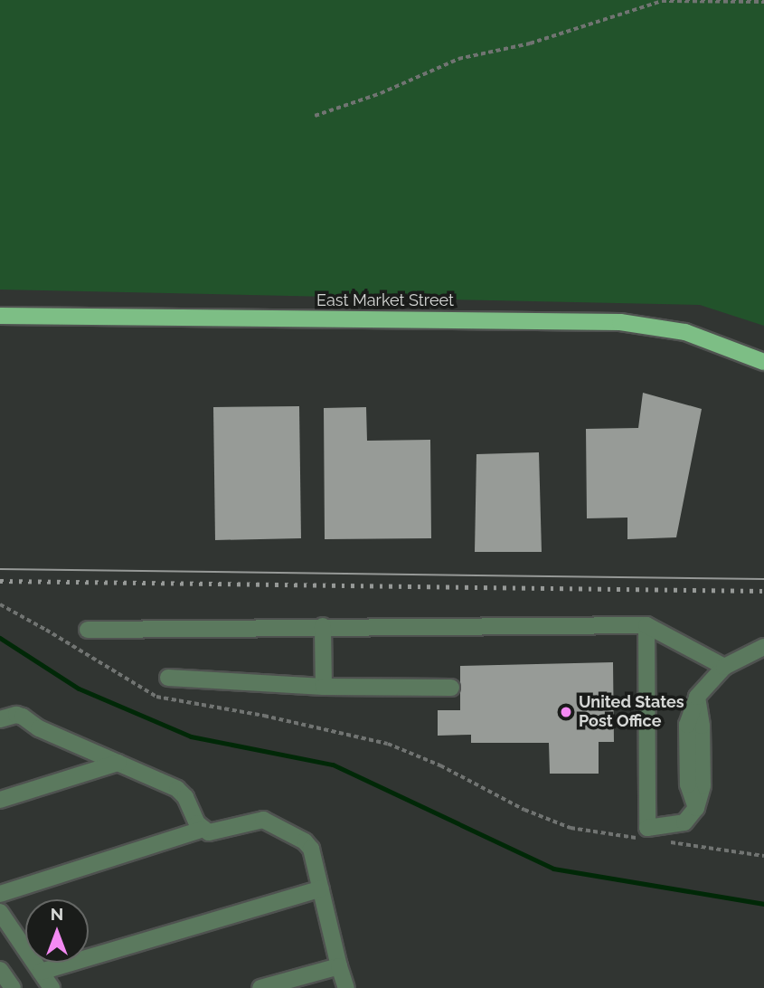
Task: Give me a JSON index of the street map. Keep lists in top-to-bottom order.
{
  "streets": {
    "main road": ["East Market Street"]
  },
  "places": ["United States Post Office"],
  "north": "top"
}
